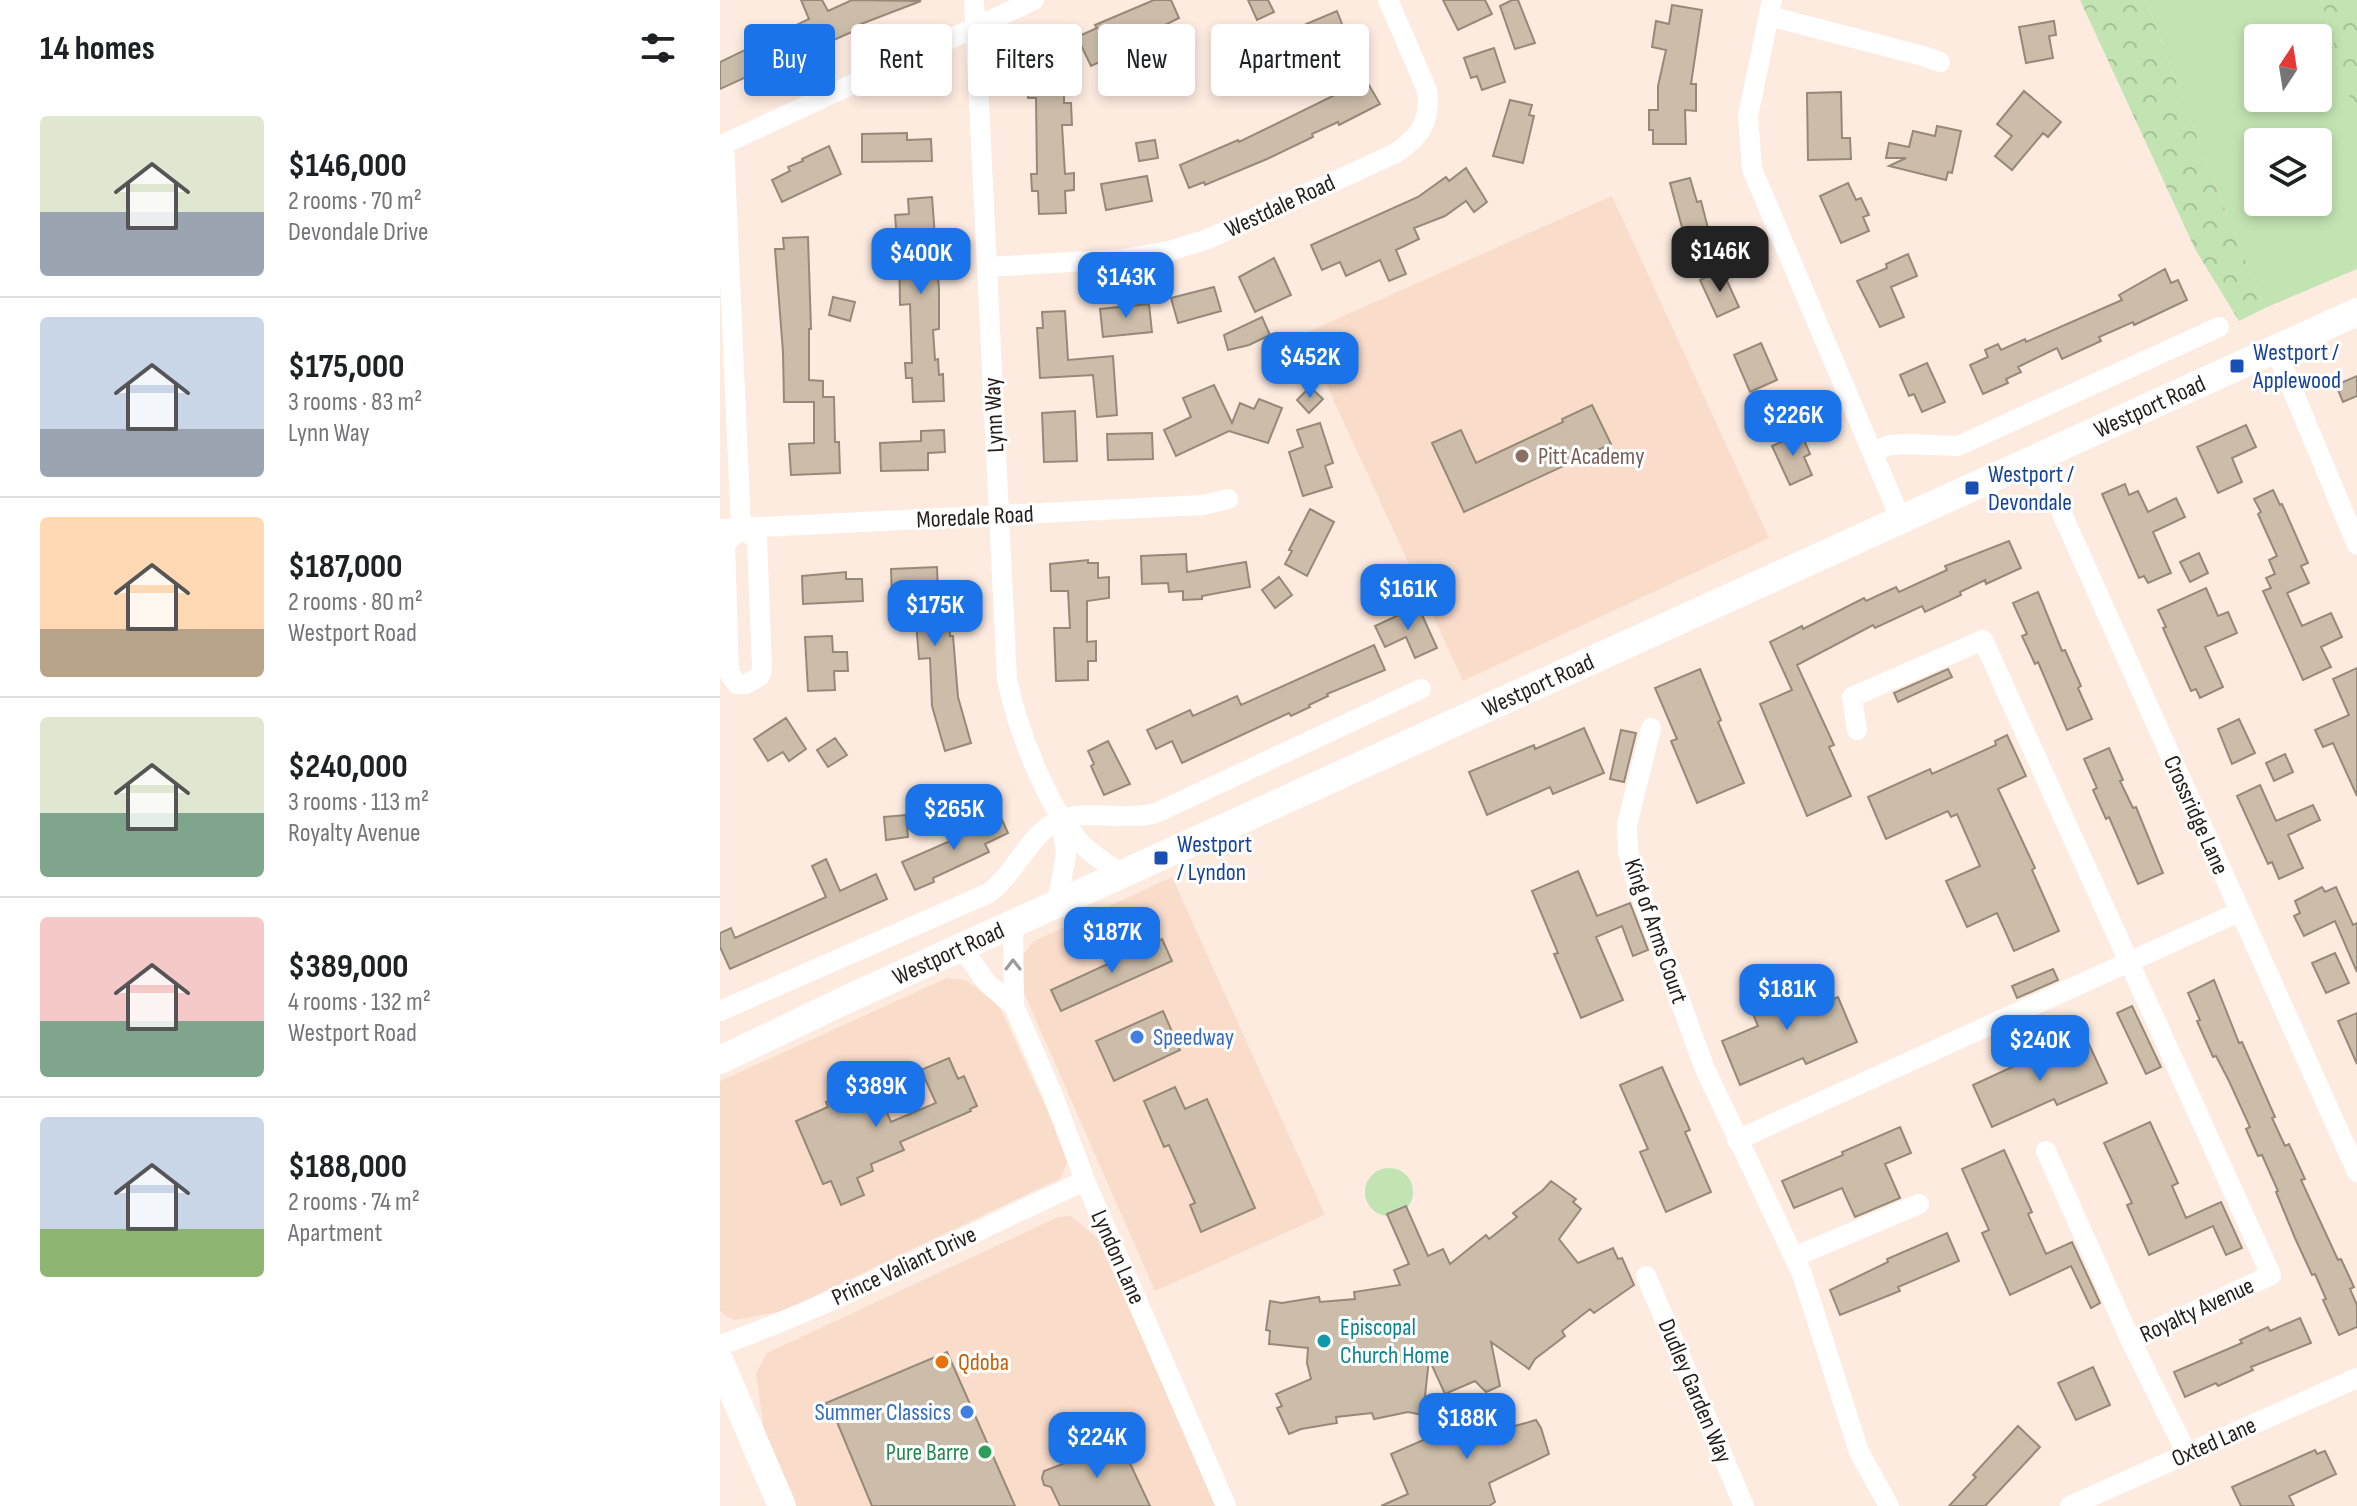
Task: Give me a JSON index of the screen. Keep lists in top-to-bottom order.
{
  "streets": {
    "main road": ["Westport Road"],
    "street": [
      "Westdale Road",
      "Lynn Way",
      "Moredale Road",
      "Crossridge Lane",
      "King of Arms Court",
      "Lyndon Lane",
      "Prince Valiant Drive",
      "Royalty Avenue",
      "Dudley Garden Way",
      "Oxted Lane"
    ]
  },
  "crossings": [
    ["Westdale Road", "Lynn Way"],
    ["Westport Road", "Lynn Way"],
    ["Westport Road", "Crossridge Lane"],
    ["Westport Road", "Lyndon Lane"],
    ["Lynn Way", "Moredale Road"],
    ["Lyndon Lane", "Prince Valiant Drive"]
  ],
  "places": {
    "transit": ["Westport / Applewood", "Westport / Devondale", "Westport / Lyndon"],
    "other": [
      "Pitt Academy",
      "Speedway",
      "Episcopal Church Home",
      "Qdoba",
      "Summer Classics",
      "Pure Barre"
    ]
  },
  "north": "top",
  "page": {
    "heading": "14 homes",
    "chip": [
      "Buy",
      "Rent",
      "Filters",
      "New",
      "Apartment"
    ],
    "list": [
      {
        "name": "$146,000",
        "note": "2 rooms · 70 m² · Devondale Drive"
      },
      {
        "name": "$175,000",
        "note": "3 rooms · 83 m² · Lynn Way"
      },
      {
        "name": "$187,000",
        "note": "2 rooms · 80 m² · Westport Road"
      },
      {
        "name": "$240,000",
        "note": "3 rooms · 113 m² · Royalty Avenue"
      },
      {
        "name": "$389,000",
        "note": "4 rooms · 132 m² · Westport Road"
      },
      {
        "name": "$188,000",
        "note": "2 rooms · 74 m² · Apartment"
      }
    ],
    "price": [
      "$146K",
      "$400K",
      "$143K",
      "$452K",
      "$226K",
      "$161K",
      "$175K",
      "$265K",
      "$187K",
      "$181K",
      "$240K",
      "$389K",
      "$188K",
      "$224K"
    ]
  }
}
